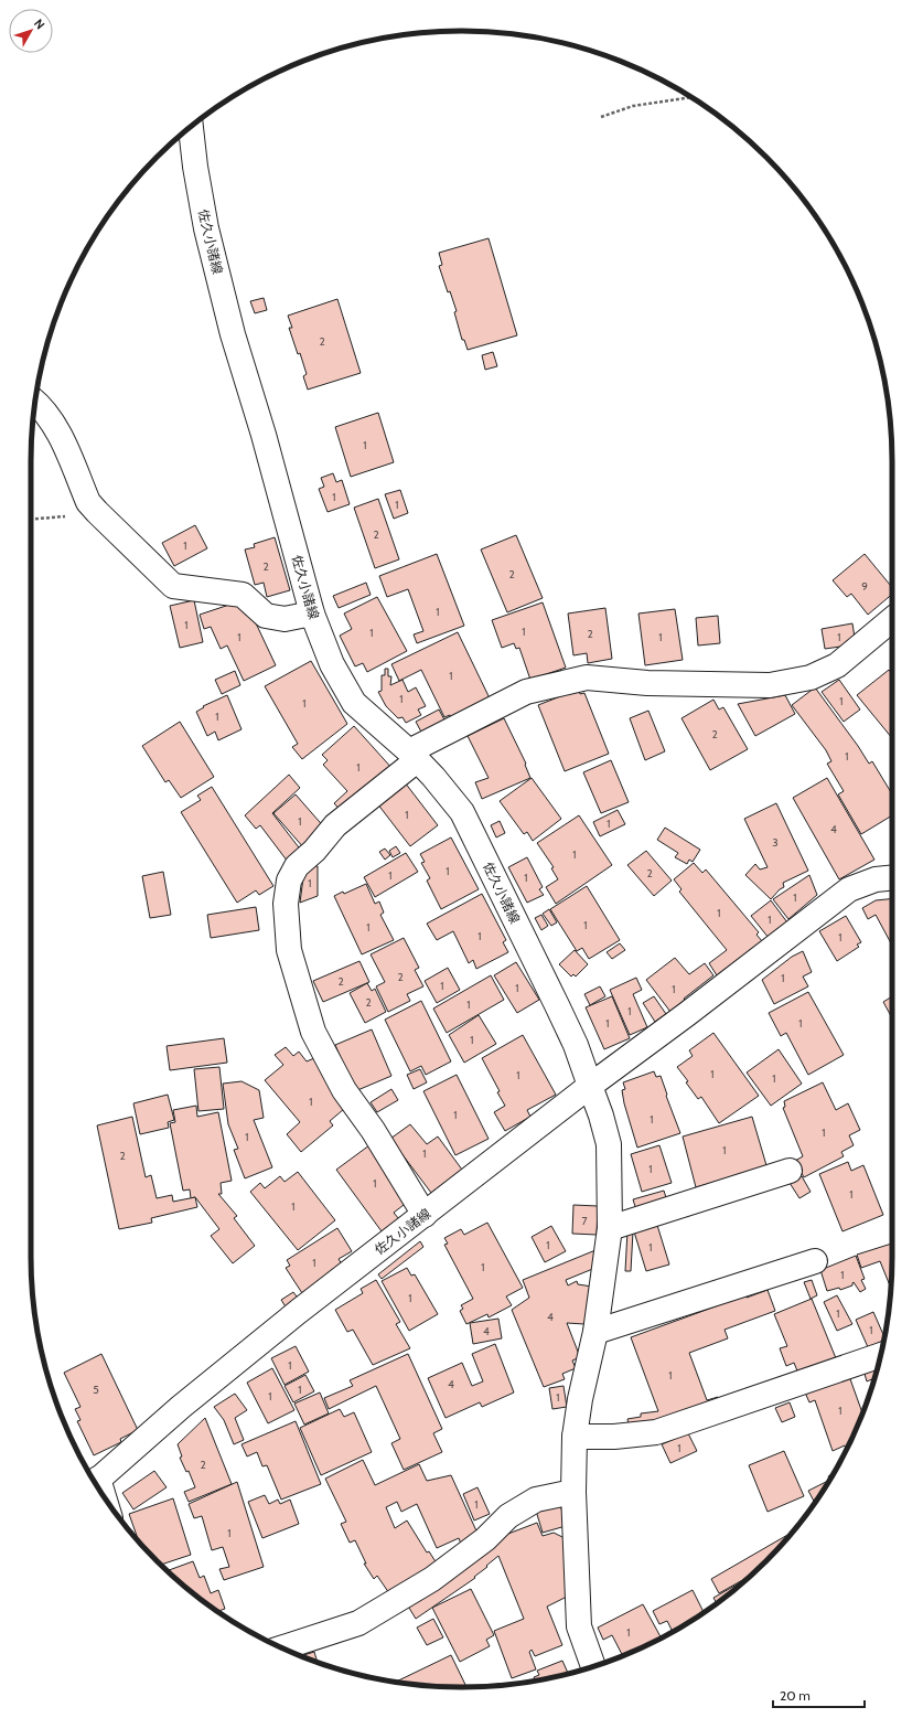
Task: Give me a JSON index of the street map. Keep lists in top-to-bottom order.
{
  "streets": {
    "street": ["佐久小諸線"]
  },
  "house_numbers": [
    "2",
    "1",
    "1",
    "1",
    "2",
    "1",
    "2",
    "2",
    "9",
    "1",
    "1",
    "1",
    "1",
    "2",
    "1",
    "1",
    "1",
    "1",
    "1",
    "1",
    "1",
    "1",
    "2",
    "1",
    "1",
    "1",
    "1",
    "1",
    "4",
    "3",
    "1",
    "1",
    "2",
    "1",
    "1",
    "1",
    "1",
    "1",
    "1",
    "1",
    "1",
    "1",
    "1",
    "2",
    "1",
    "2",
    "1",
    "1",
    "1",
    "2",
    "1",
    "1",
    "1",
    "1",
    "1",
    "1",
    "1",
    "1",
    "1",
    "1",
    "1",
    "1",
    "1",
    "1",
    "1",
    "2",
    "1",
    "1",
    "1",
    "1",
    "7",
    "1",
    "1",
    "1",
    "1",
    "1",
    "1",
    "1",
    "4",
    "1",
    "4",
    "1",
    "1",
    "4",
    "5",
    "1",
    "1",
    "1",
    "1",
    "1",
    "2",
    "1",
    "1",
    "1"
  ],
  "scale_bar": "20 m",
  "north": "top right"
}
